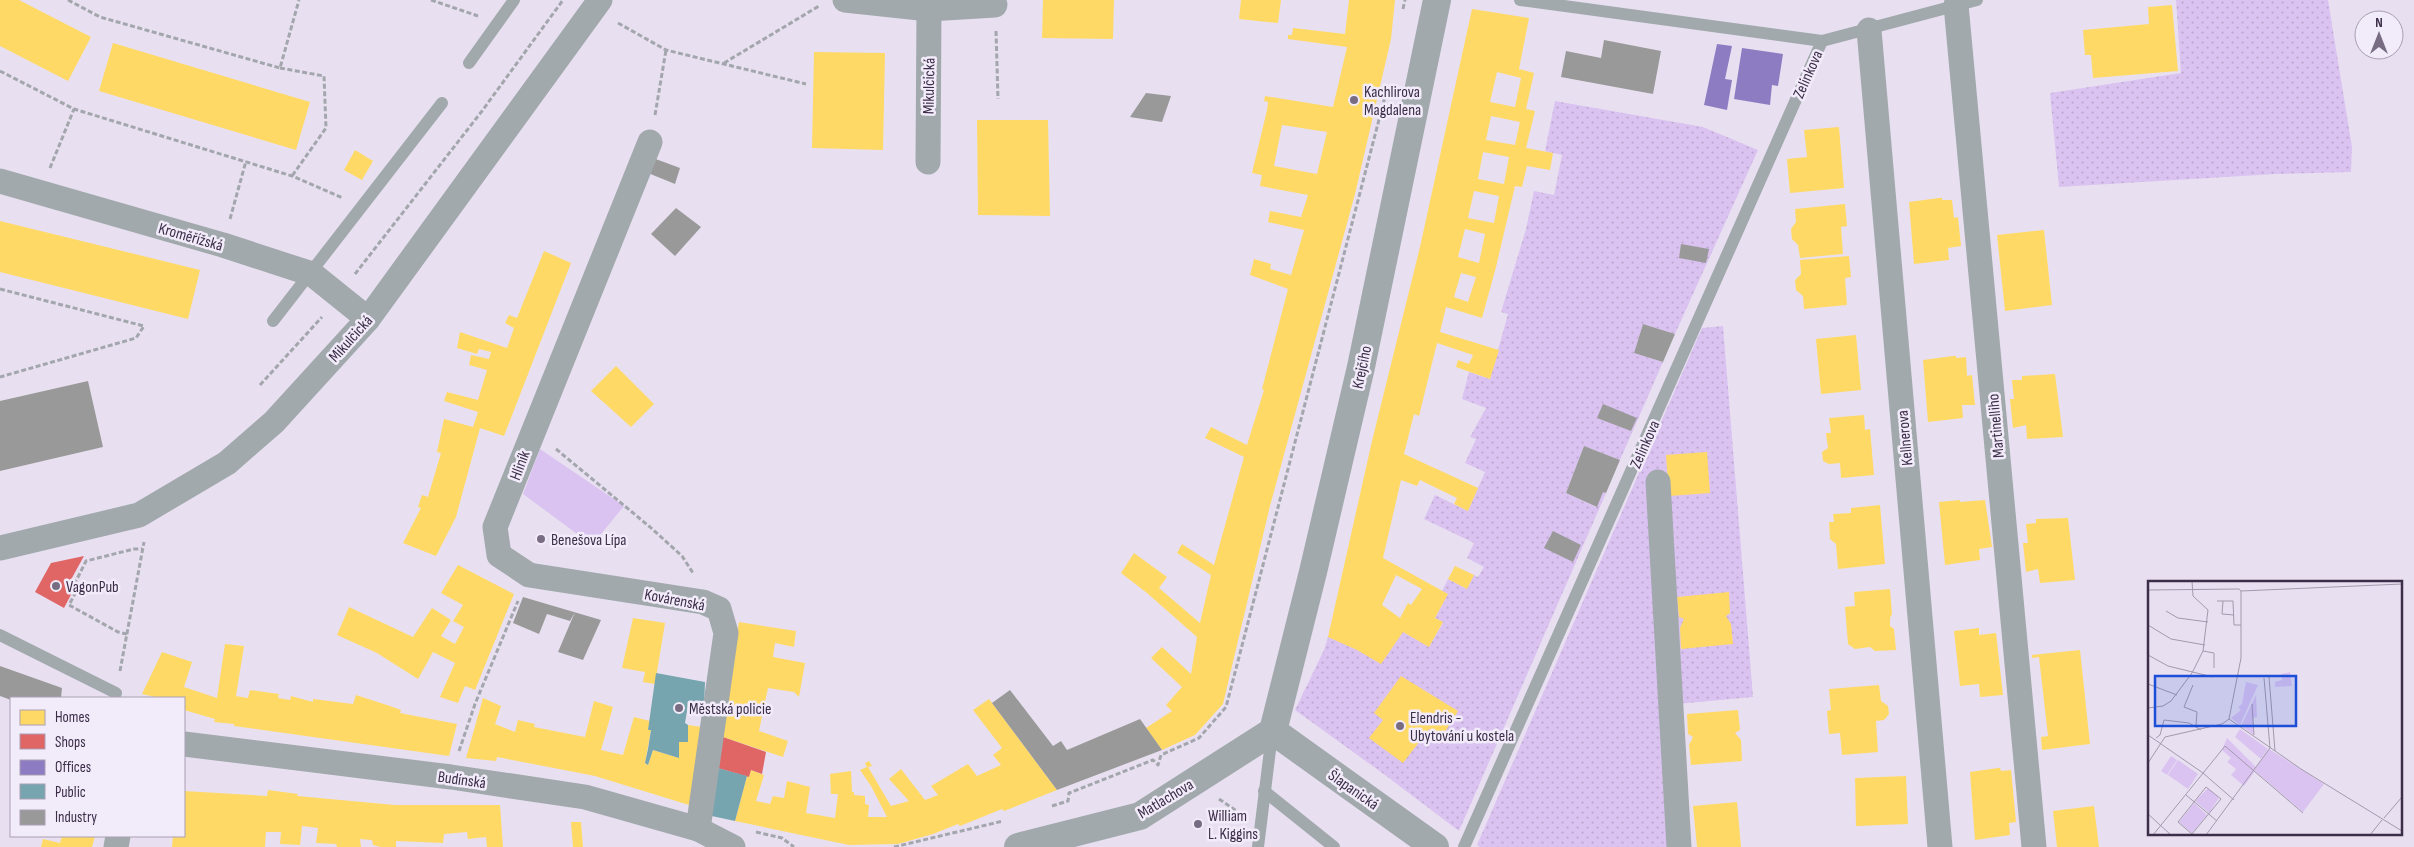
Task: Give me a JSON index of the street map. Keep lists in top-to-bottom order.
{
  "streets": {
    "street": [
      "Zelinkova",
      "Mikulčická",
      "Kroměřížská",
      "Krejčího",
      "Martinelliho",
      "Kellnerova",
      "Hliník",
      "Kovárenská",
      "Budínská",
      "Šlapanická",
      "Matlachova"
    ]
  },
  "crossings": [
    ["Mikulčická", "Kroměřížská"],
    ["Krejčího", "Šlapanická"],
    ["Krejčího", "Matlachova"],
    ["Hliník", "Kovárenská"],
    ["Kovárenská", "Budínská"],
    ["Šlapanická", "Matlachova"]
  ],
  "places": [
    "Kachlirova Magdalena",
    "Benešova Lípa",
    "VagonPub",
    "Městská policie",
    "Elendris - Ubytování u kostela",
    "William L. Kiggins"
  ],
  "legend": [
    "Homes",
    "Shops",
    "Offices",
    "Public",
    "Industry"
  ],
  "north": "top"
}
